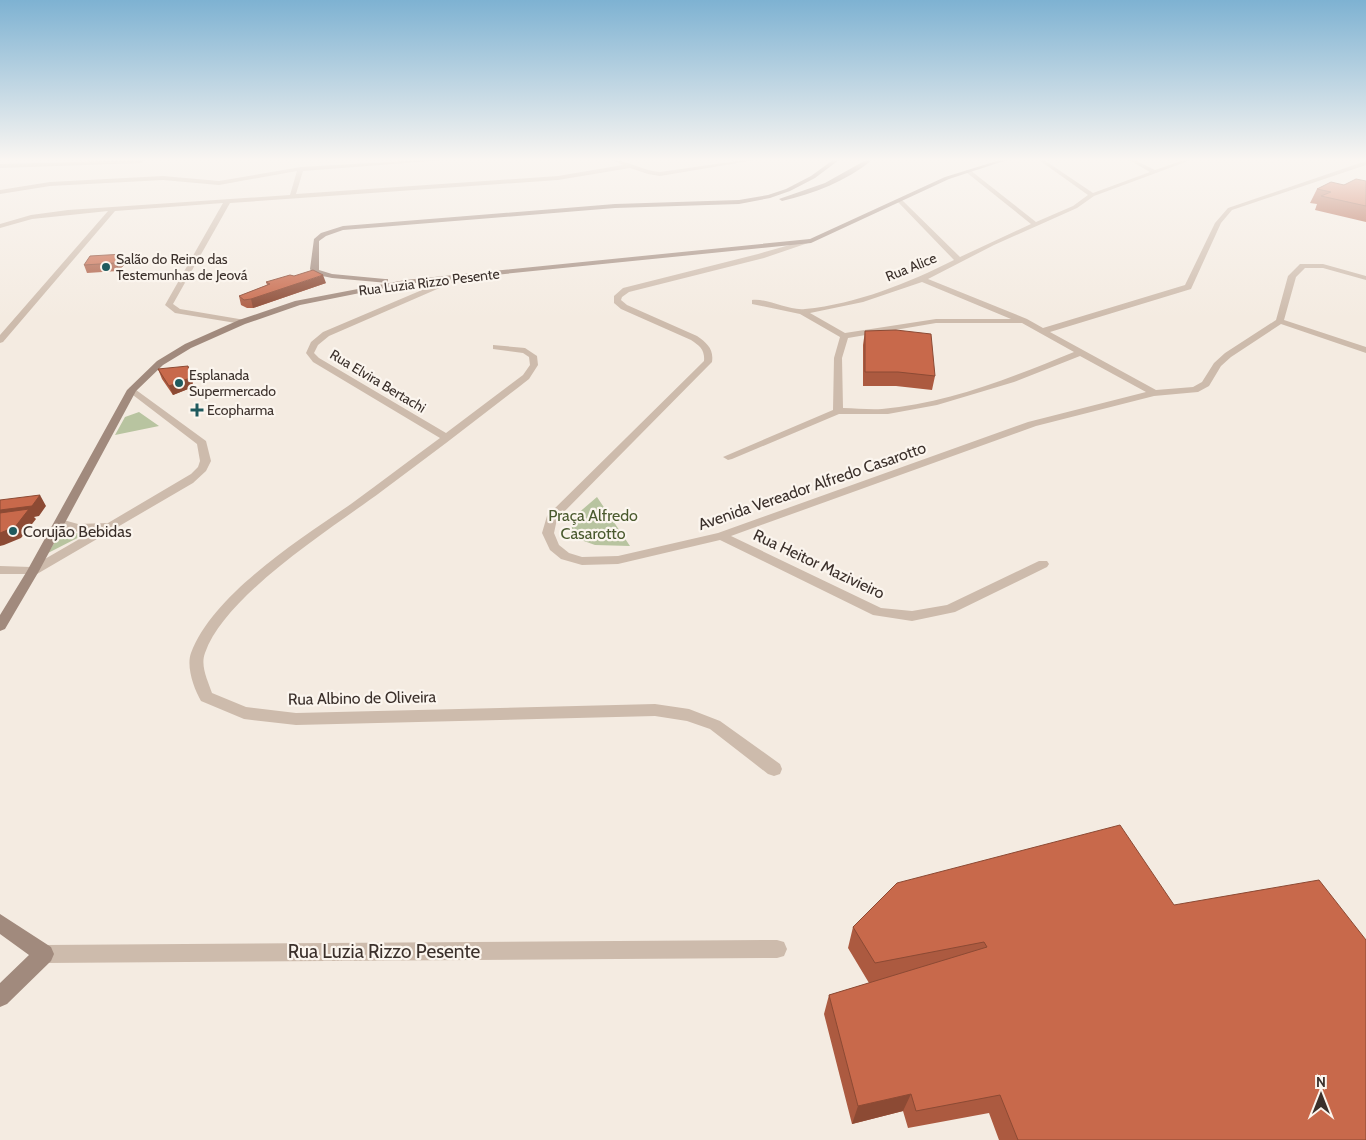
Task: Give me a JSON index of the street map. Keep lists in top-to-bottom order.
{
  "streets": {
    "street": [
      "Rua Alice",
      "Rua Luzia Rizzo Pesente",
      "Rua Elvira Bertachi",
      "Avenida Vereador Alfredo Casarotto",
      "Rua Heitor Mazivieiro",
      "Rua Albino de Oliveira"
    ]
  },
  "crossings": [
    ["Rua Luzia Rizzo Pesente", "Rua Elvira Bertachi"],
    ["Rua Luzia Rizzo Pesente", "Avenida Vereador Alfredo Casarotto"],
    ["Rua Elvira Bertachi", "Rua Albino de Oliveira"],
    ["Avenida Vereador Alfredo Casarotto", "Rua Heitor Mazivieiro"]
  ],
  "parks": ["Praça Alfredo Casarotto"],
  "places": {
    "other": ["Salão do Reino das Testemunhas de Jeová", "Esplanada Supermercado", "Corujão Bebidas"],
    "health": ["Ecopharma"]
  },
  "north": "top"
}
